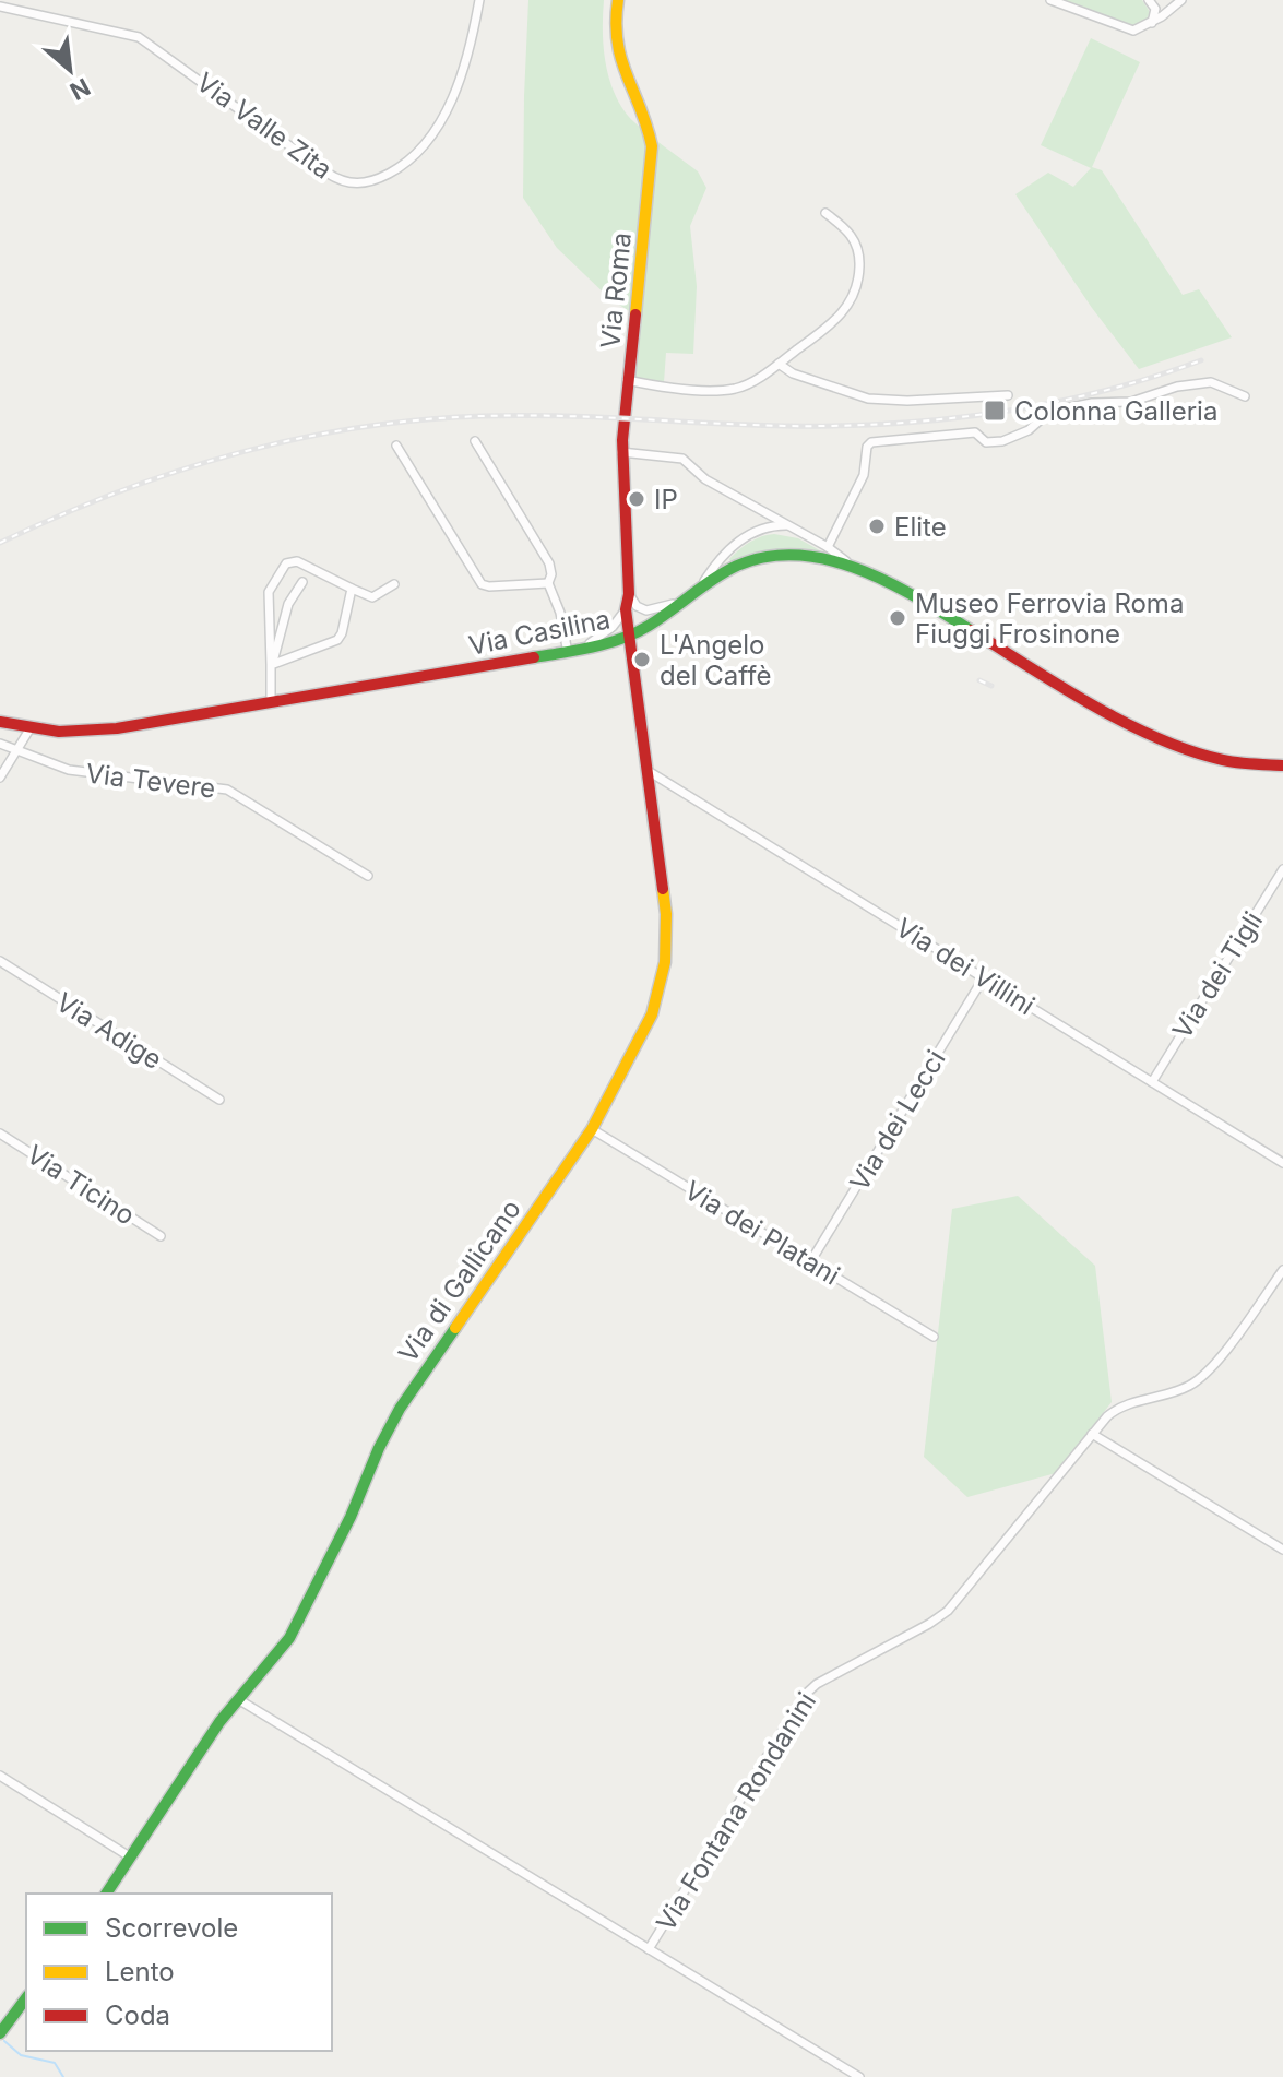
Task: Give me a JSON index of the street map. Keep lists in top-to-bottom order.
{
  "streets": {
    "street": [
      "Via Valle Zita",
      "Via Roma",
      "Via Casilina",
      "Via Tevere",
      "Via dei Villini",
      "Via dei Tigli",
      "Via Adige",
      "Via dei Lecci",
      "Via Ticino",
      "Via dei Platani",
      "Via di Gallicano",
      "Via Fontana Rondanini"
    ]
  },
  "crossings": [
    ["Via Roma", "Via Casilina"],
    ["Via Roma", "Via di Gallicano"],
    ["Via Casilina", "Via di Gallicano"],
    ["Via dei Villini", "Via dei Tigli"],
    ["Via dei Villini", "Via dei Lecci"],
    ["Via dei Villini", "Via di Gallicano"],
    ["Via dei Lecci", "Via dei Platani"],
    ["Via dei Platani", "Via di Gallicano"]
  ],
  "places": {
    "transit": ["Colonna Galleria"],
    "other": [
      "IP",
      "Elite",
      "Museo Ferrovia Roma Fiuggi Frosinone",
      "L'Angelo del Caffè"
    ]
  },
  "legend": ["Scorrevole", "Lento", "Coda"],
  "north": "bottom right"
}
